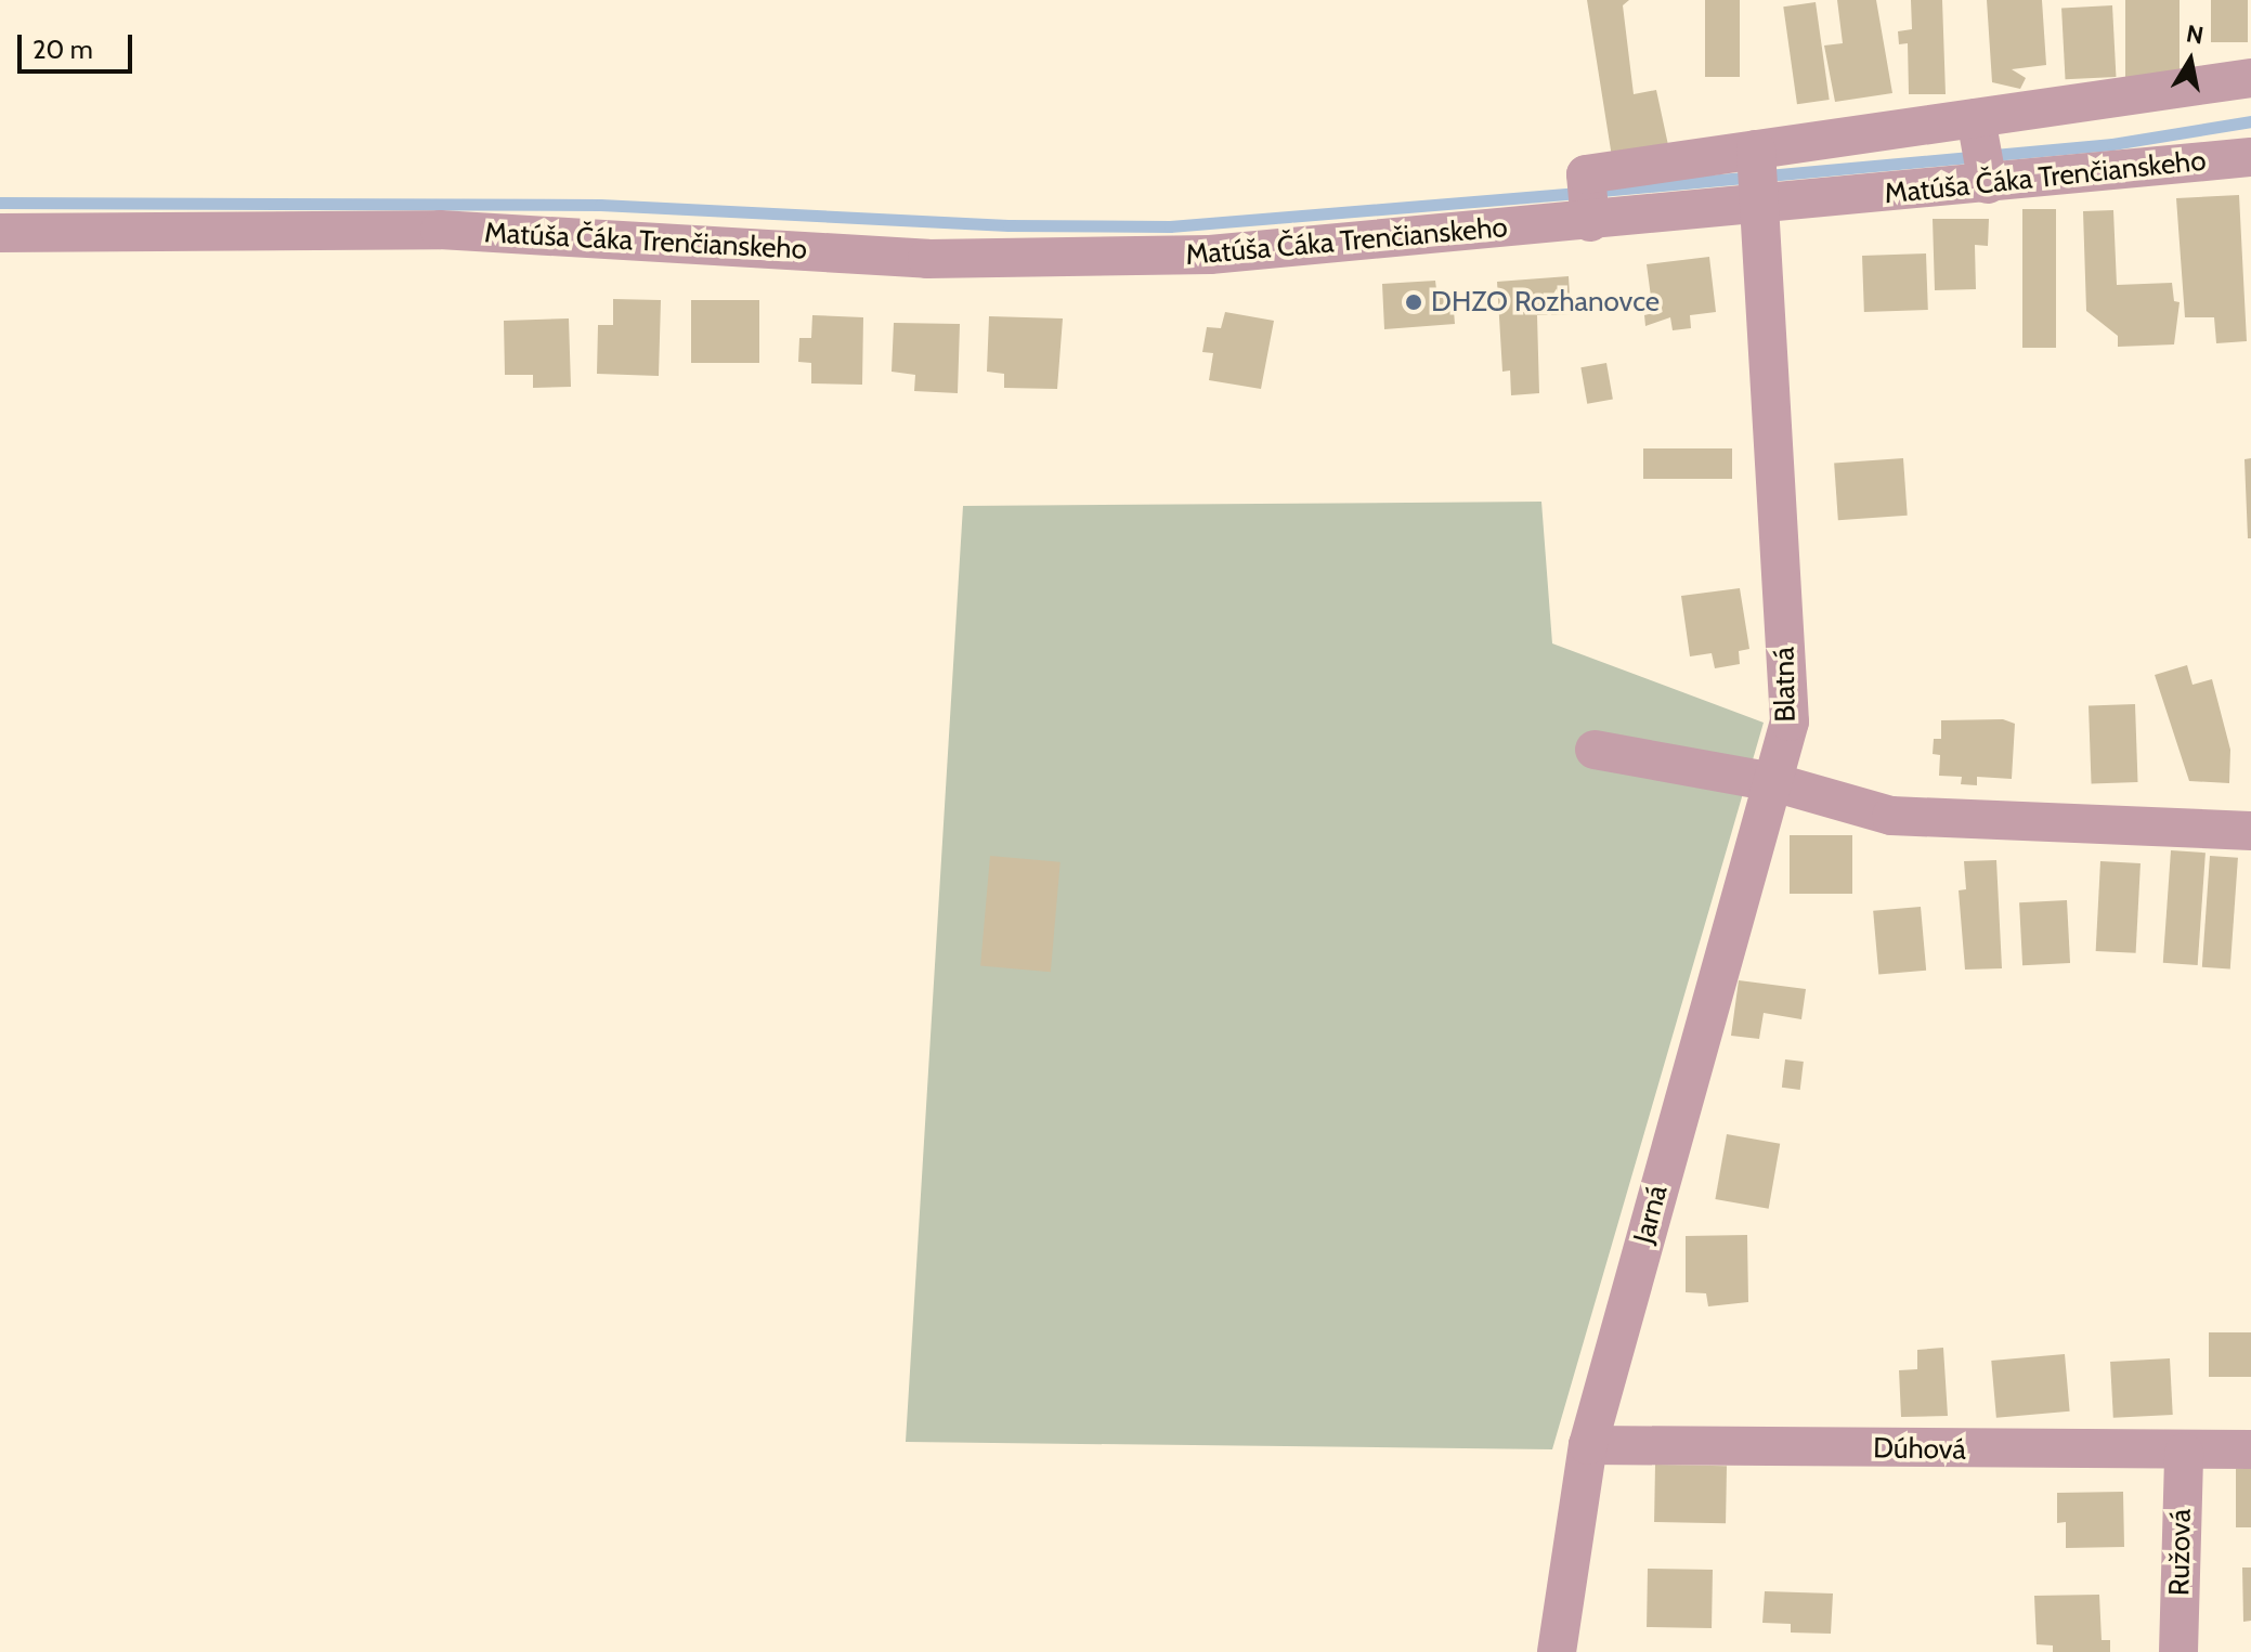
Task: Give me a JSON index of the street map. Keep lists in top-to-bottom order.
{
  "streets": {
    "street": [
      "Matúša Čáka Trenčianskeho",
      "Blatná",
      "Jarná",
      "Dúhová",
      "Ružová"
    ]
  },
  "crossings": [
    ["Matúša Čáka Trenčianskeho", "Blatná"],
    ["Blatná", "Jarná"],
    ["Jarná", "Dúhová"],
    ["Dúhová", "Ružová"]
  ],
  "places": ["DHZO Rozhanovce"],
  "scale_bar": "20 m",
  "north": "top"
}
